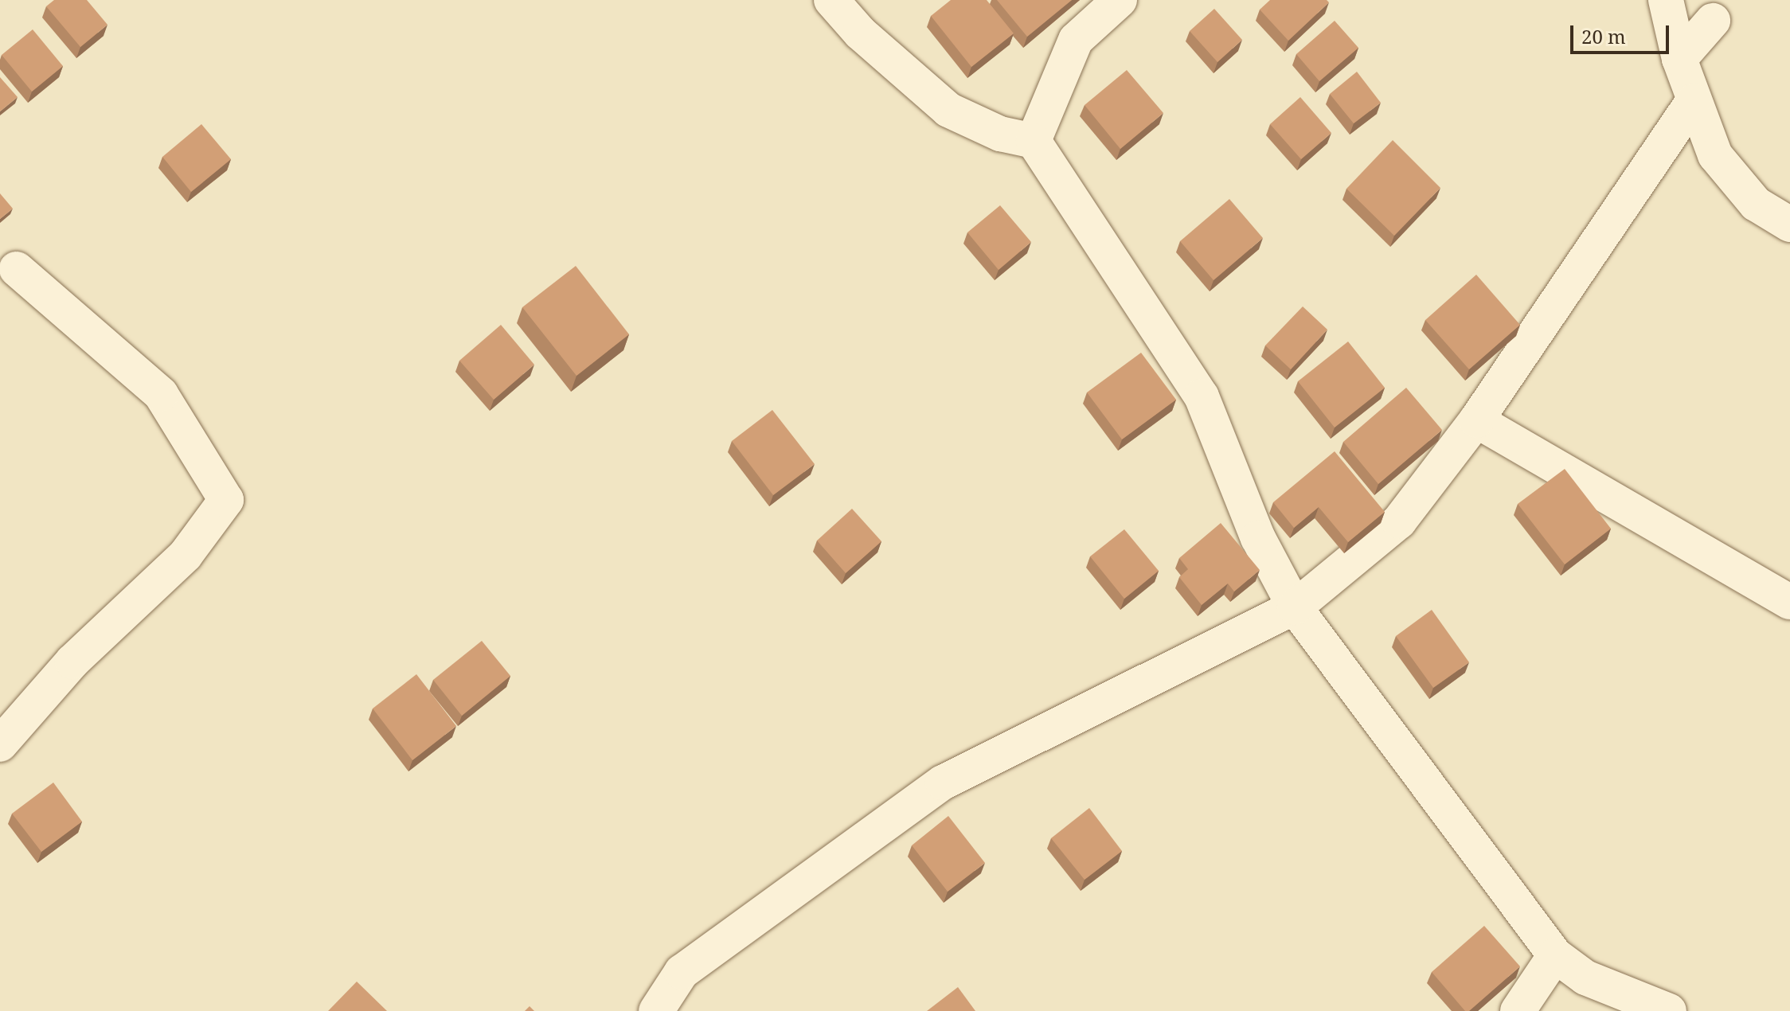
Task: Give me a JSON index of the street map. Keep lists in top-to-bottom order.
{
  "scale_bar": "20 m"
}
